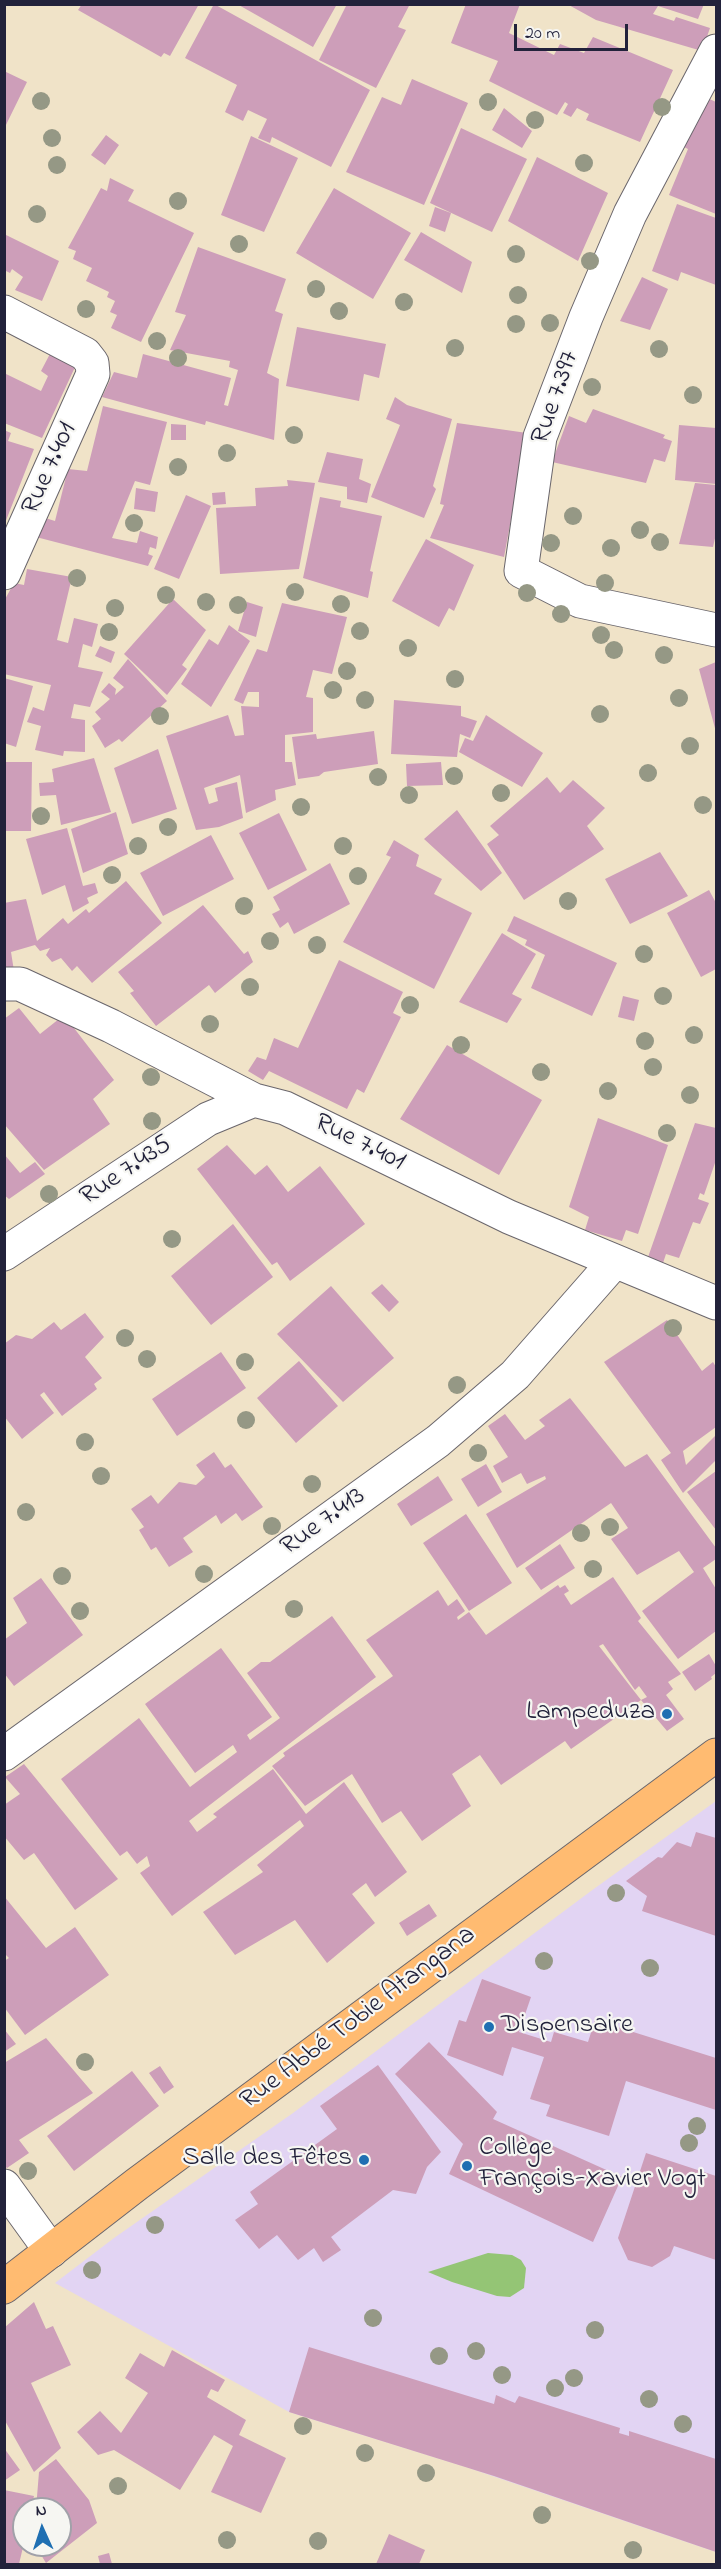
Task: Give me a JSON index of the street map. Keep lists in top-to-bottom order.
{
  "streets": {
    "main road": ["Rue Abbé Tobie Atangana"],
    "street": [
      "Rue 7.397",
      "Rue 7.401",
      "Rue 7.435",
      "Rue 7.413"
    ]
  },
  "crossings": [
    ["Rue 7.401", "Rue 7.435"],
    ["Rue 7.401", "Rue 7.413"]
  ],
  "places": [
    "Lampeduza",
    "Dispensaire",
    "Salle des Fêtes",
    "Collège François-Xavier Vogt"
  ],
  "scale_bar": "20 m",
  "north": "top"
}
